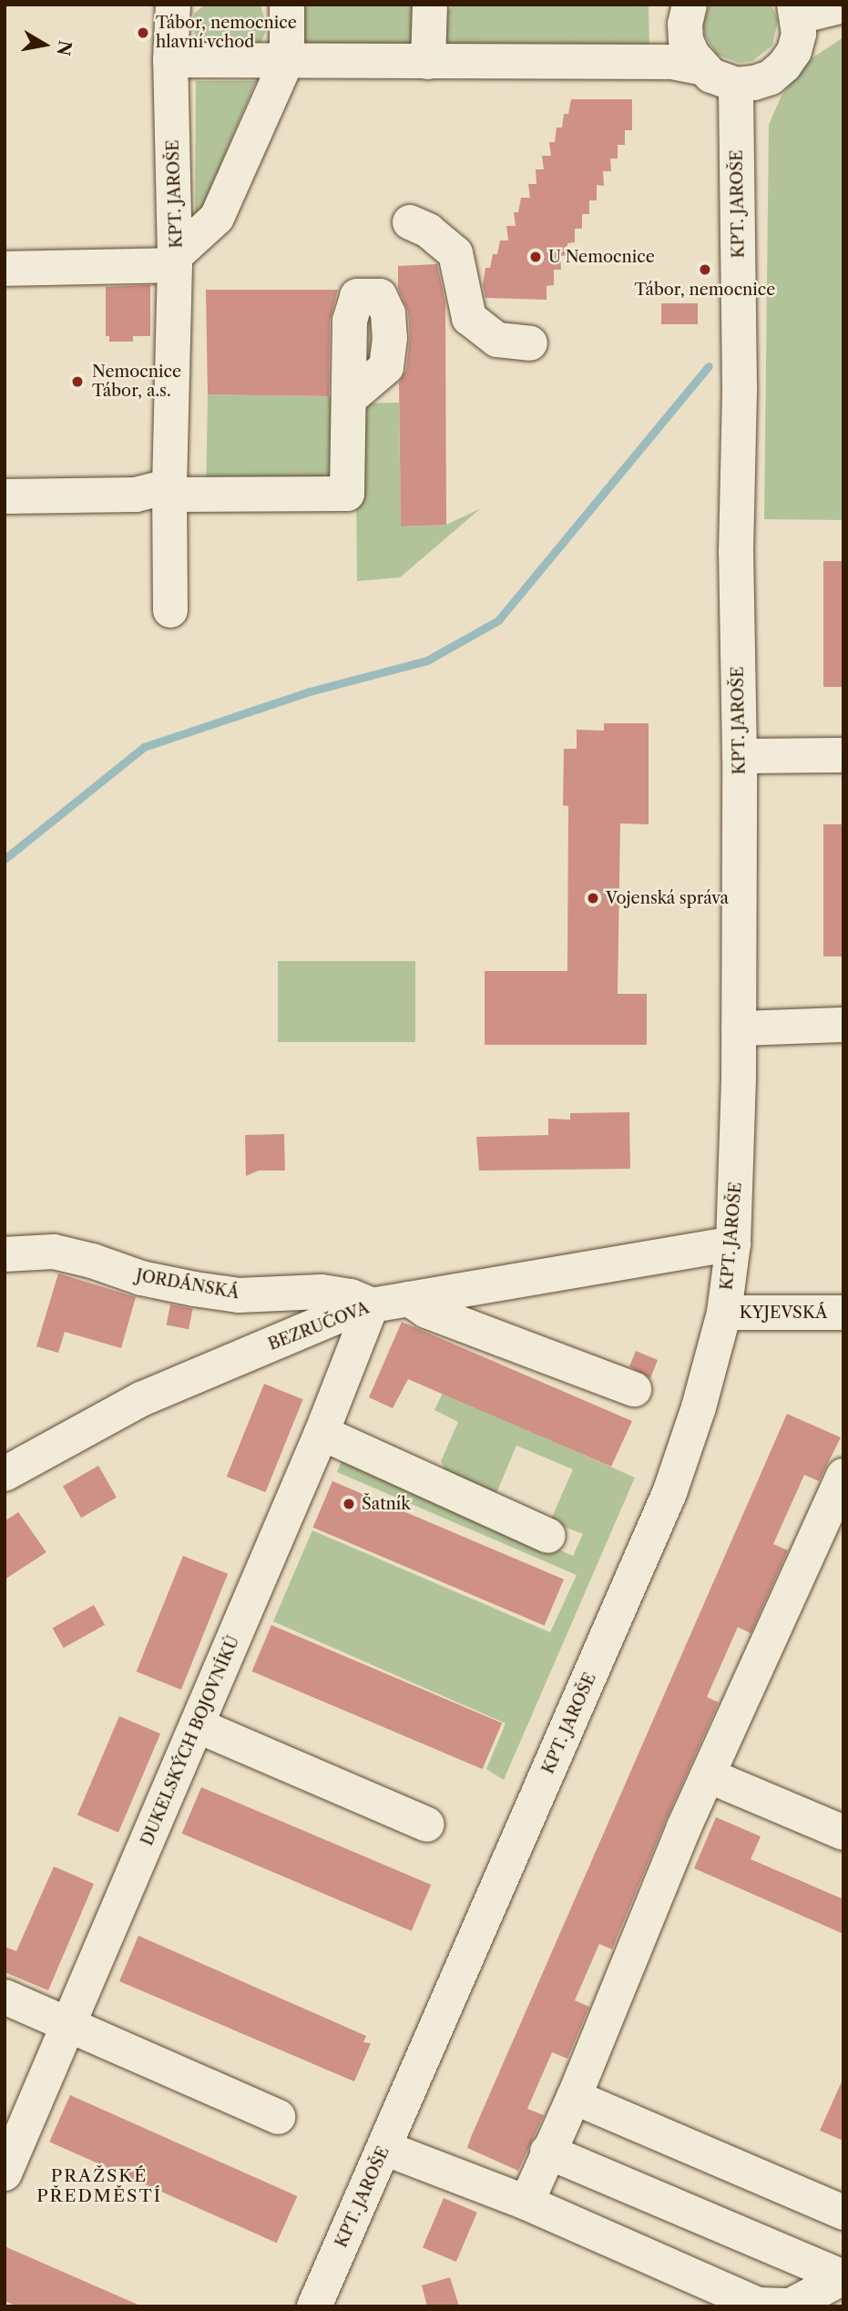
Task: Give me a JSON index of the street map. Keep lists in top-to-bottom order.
{
  "streets": {
    "street": [
      "KPT. JAROŠE",
      "JORDÁNSKÁ",
      "KYJEVSKÁ",
      "BEZRUČOVA",
      "DUKELSKÝCH BOJOVNÍKŮ"
    ]
  },
  "crossings": [
    ["KPT. JAROŠE", "KYJEVSKÁ"],
    ["KPT. JAROŠE", "BEZRUČOVA"],
    ["JORDÁNSKÁ", "BEZRUČOVA"],
    ["JORDÁNSKÁ", "DUKELSKÝCH BOJOVNÍKŮ"],
    ["BEZRUČOVA", "DUKELSKÝCH BOJOVNÍKŮ"]
  ],
  "districts": ["PRAŽSKÉ PŘEDMĚSTÍ"],
  "places": [
    "Tábor, nemocnice hlavní vchod",
    "U Nemocnice",
    "Tábor, nemocnice",
    "Nemocnice Tábor, a.s.",
    "Vojenská správa",
    "Šatník"
  ],
  "north": "right"
}
